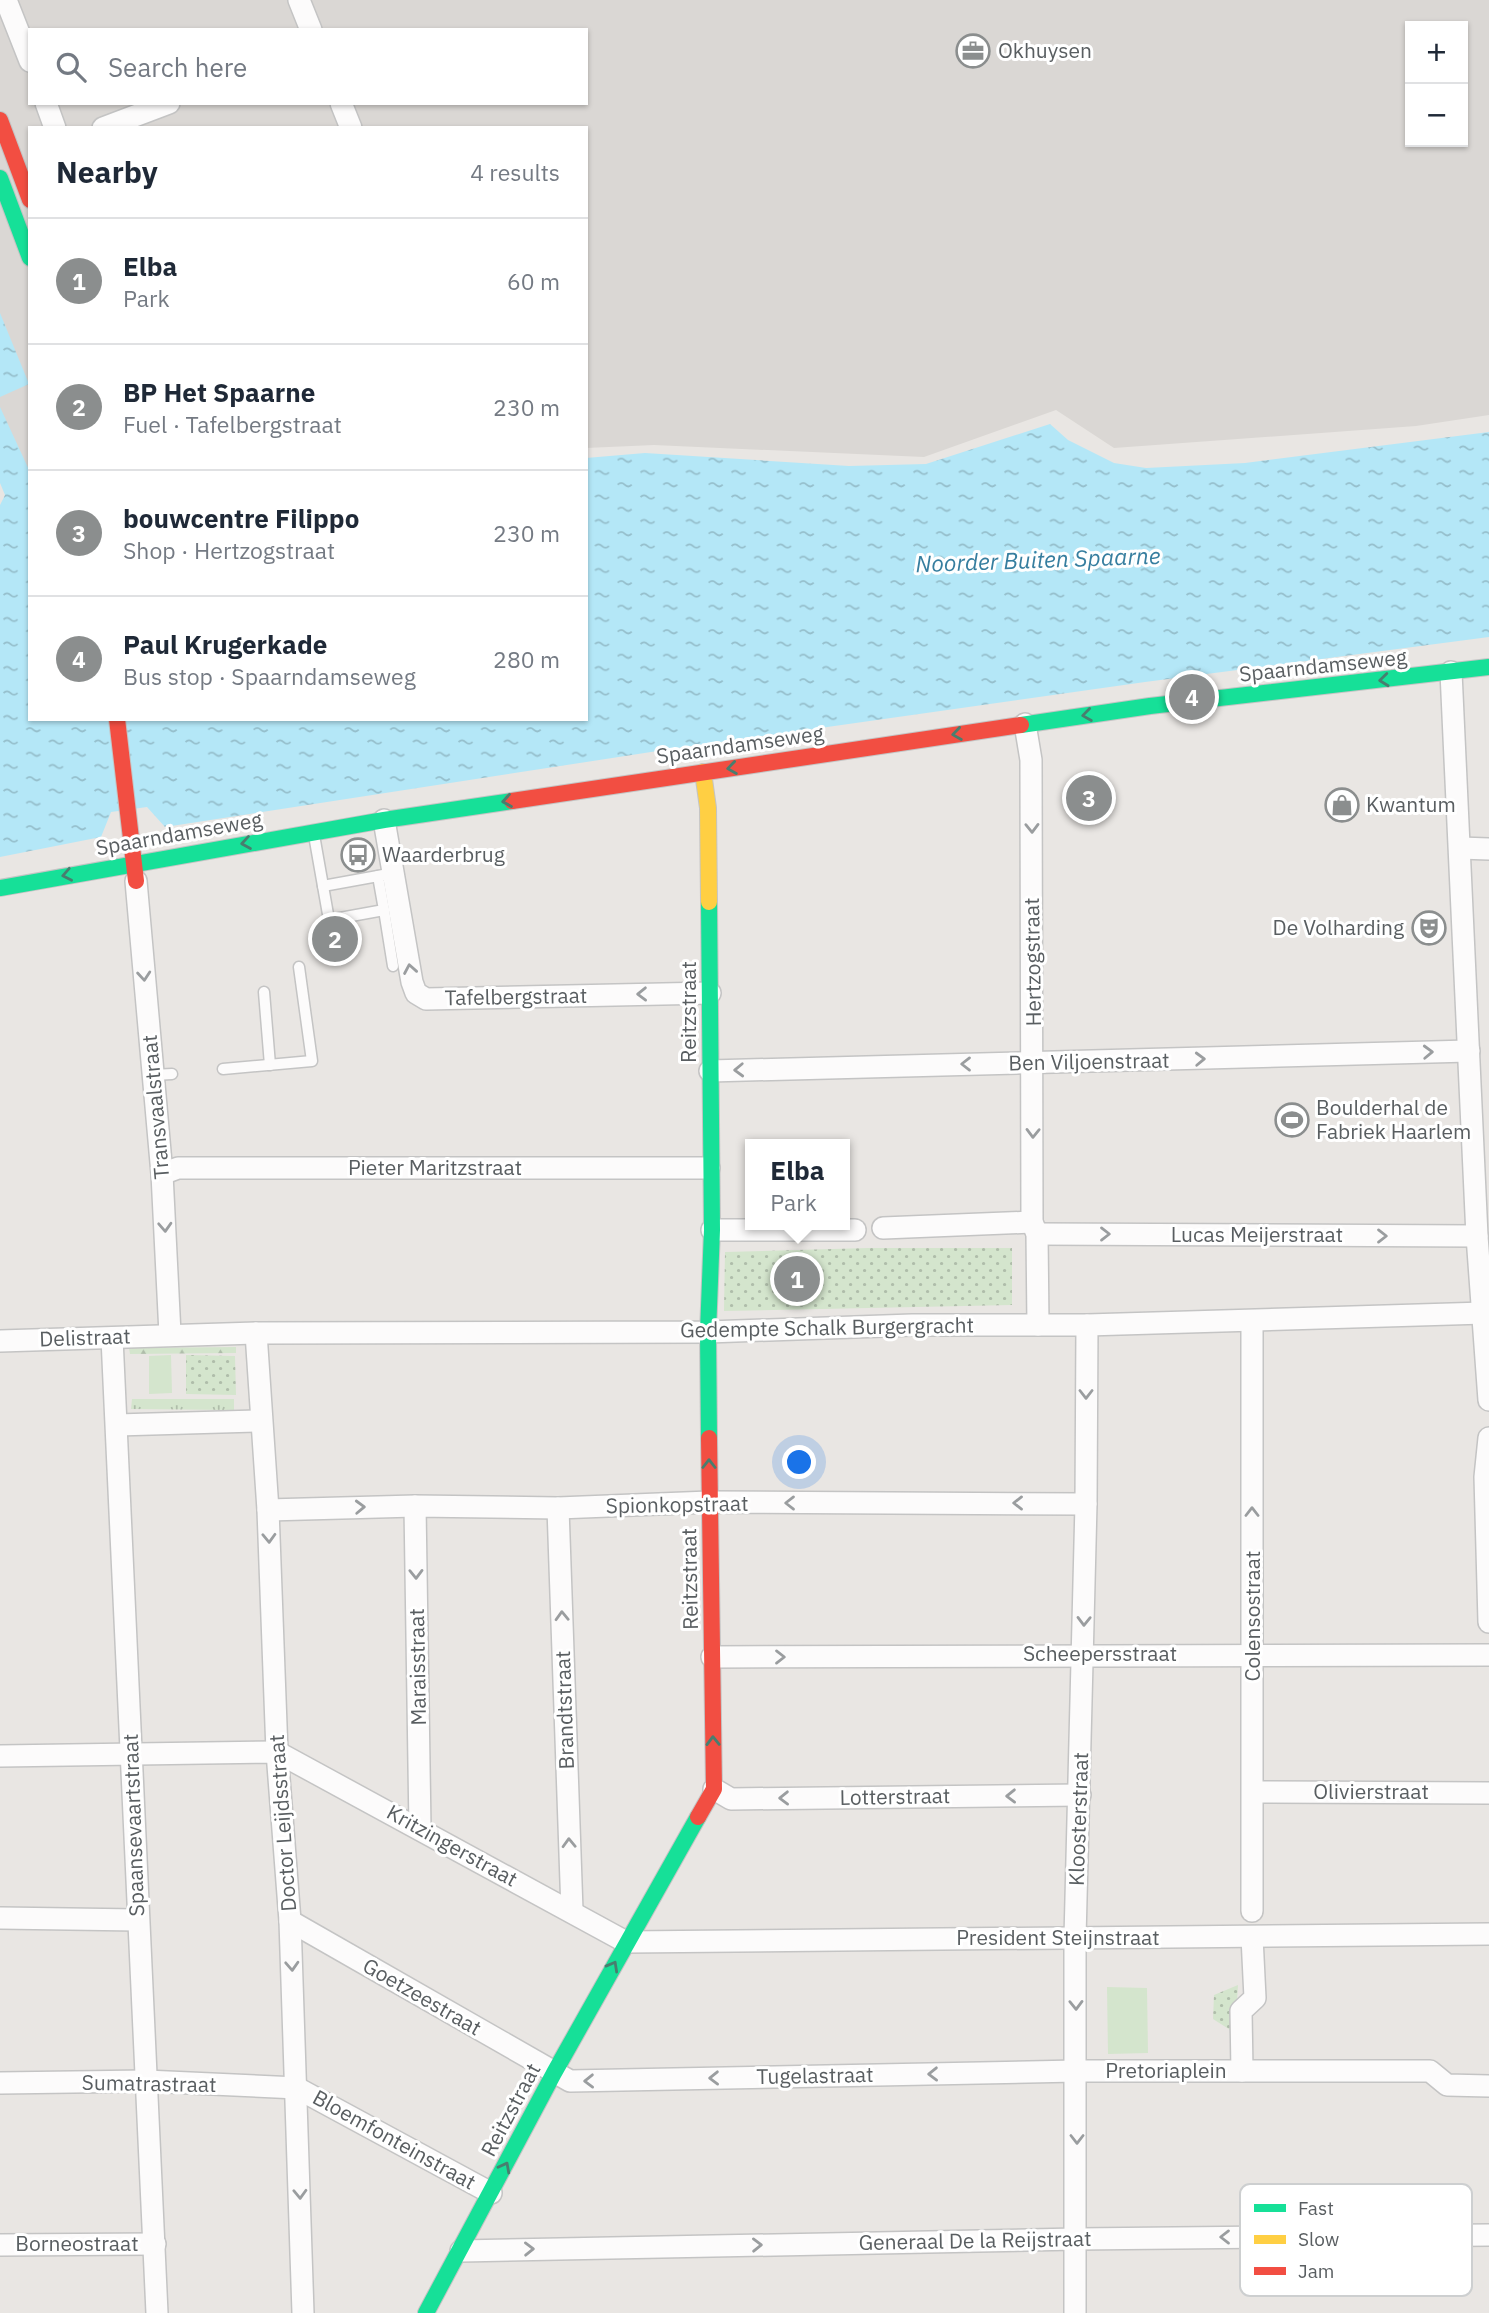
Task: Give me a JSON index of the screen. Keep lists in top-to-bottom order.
{
  "streets": {
    "street": [
      "Spaarndamseweg",
      "Hertzogstraat",
      "Tafelbergstraat",
      "Reitzstraat",
      "Ben Viljoenstraat",
      "Transvaalstraat",
      "Pieter Maritzstraat",
      "Lucas Meijerstraat",
      "Gedempte Schalk Burgergracht",
      "Delistraat",
      "Spionkopstraat",
      "Colensostraat",
      "Scheepersstraat",
      "Maraisstraat",
      "Brandtstraat",
      "Olivierstraat",
      "Lotterstraat",
      "Kloosterstraat",
      "Doctor Leijdsstraat",
      "Spaansevaartstraat",
      "Kritzingerstraat",
      "President Steijnstraat",
      "Goetzeestraat",
      "Pretoriaplein",
      "Tugelastraat",
      "Sumatrastraat",
      "Bloemfonteinstraat",
      "Generaal De la Reijstraat",
      "Borneostraat"
    ]
  },
  "crossings": [
    ["Spaarndamseweg", "Hertzogstraat"],
    ["Spaarndamseweg", "Tafelbergstraat"],
    ["Spaarndamseweg", "Reitzstraat"],
    ["Spaarndamseweg", "Transvaalstraat"],
    ["Hertzogstraat", "Ben Viljoenstraat"],
    ["Hertzogstraat", "Lucas Meijerstraat"],
    ["Hertzogstraat", "Gedempte Schalk Burgergracht"],
    ["Tafelbergstraat", "Reitzstraat"],
    ["Reitzstraat", "Ben Viljoenstraat"],
    ["Reitzstraat", "Pieter Maritzstraat"],
    ["Reitzstraat", "Gedempte Schalk Burgergracht"],
    ["Reitzstraat", "Spionkopstraat"],
    ["Reitzstraat", "Scheepersstraat"],
    ["Reitzstraat", "Lotterstraat"],
    ["Reitzstraat", "Kritzingerstraat"],
    ["Reitzstraat", "President Steijnstraat"],
    ["Reitzstraat", "Goetzeestraat"],
    ["Reitzstraat", "Tugelastraat"],
    ["Reitzstraat", "Bloemfonteinstraat"],
    ["Reitzstraat", "Generaal De la Reijstraat"],
    ["Transvaalstraat", "Pieter Maritzstraat"],
    ["Transvaalstraat", "Gedempte Schalk Burgergracht"],
    ["Transvaalstraat", "Delistraat"],
    ["Gedempte Schalk Burgergracht", "Delistraat"],
    ["Gedempte Schalk Burgergracht", "Colensostraat"],
    ["Gedempte Schalk Burgergracht", "Kloosterstraat"],
    ["Gedempte Schalk Burgergracht", "Doctor Leijdsstraat"],
    ["Delistraat", "Spaansevaartstraat"],
    ["Spionkopstraat", "Maraisstraat"],
    ["Spionkopstraat", "Brandtstraat"],
    ["Spionkopstraat", "Kloosterstraat"],
    ["Spionkopstraat", "Doctor Leijdsstraat"],
    ["Colensostraat", "Scheepersstraat"],
    ["Colensostraat", "Olivierstraat"],
    ["Scheepersstraat", "Kloosterstraat"],
    ["Maraisstraat", "Kritzingerstraat"],
    ["Brandtstraat", "Kritzingerstraat"],
    ["Lotterstraat", "Kloosterstraat"],
    ["Kloosterstraat", "President Steijnstraat"],
    ["Kloosterstraat", "Pretoriaplein"],
    ["Kloosterstraat", "Tugelastraat"],
    ["Kloosterstraat", "Generaal De la Reijstraat"],
    ["Doctor Leijdsstraat", "Kritzingerstraat"],
    ["Doctor Leijdsstraat", "Goetzeestraat"],
    ["Doctor Leijdsstraat", "Sumatrastraat"],
    ["Doctor Leijdsstraat", "Bloemfonteinstraat"],
    ["Spaansevaartstraat", "Sumatrastraat"],
    ["Spaansevaartstraat", "Borneostraat"],
    ["Kritzingerstraat", "President Steijnstraat"],
    ["President Steijnstraat", "Pretoriaplein"],
    ["Goetzeestraat", "Tugelastraat"],
    ["Pretoriaplein", "Tugelastraat"],
    ["Sumatrastraat", "Bloemfonteinstraat"]
  ],
  "one_way": [
    "Spaarndamseweg",
    "Hertzogstraat",
    "Tafelbergstraat",
    "Reitzstraat",
    "Transvaalstraat",
    "Lucas Meijerstraat",
    "Colensostraat",
    "Scheepersstraat",
    "Maraisstraat",
    "Brandtstraat",
    "Lotterstraat",
    "Kloosterstraat",
    "Doctor Leijdsstraat",
    "Tugelastraat"
  ],
  "water": ["Noorder Buiten Spaarne"],
  "places": {
    "office": ["Okhuysen"],
    "shop": ["Kwantum"],
    "bus stop": ["Waarderbrug"],
    "theatre": ["De Volharding"],
    "sports": ["Boulderhal de Fabriek Haarlem"]
  },
  "legend": ["Fast", "Slow", "Jam"],
  "page": {
    "map_buttons": ["+", "−"],
    "search": "Search here",
    "heading": ["Nearby", "4 results"],
    "list": [
      {
        "mark": "1",
        "name": "Elba",
        "note": "Park",
        "value": "60 m"
      },
      {
        "mark": "2",
        "name": "BP Het Spaarne",
        "note": "Fuel · Tafelbergstraat",
        "value": "230 m"
      },
      {
        "mark": "3",
        "name": "bouwcentre Filippo",
        "note": "Shop · Hertzogstraat",
        "value": "230 m"
      },
      {
        "mark": "4",
        "name": "Paul Krugerkade",
        "note": "Bus stop · Spaarndamseweg",
        "value": "280 m"
      }
    ],
    "pins": [
      "4",
      "3",
      "2",
      "1"
    ],
    "popup": ["Elba", "Park"]
  }
}
